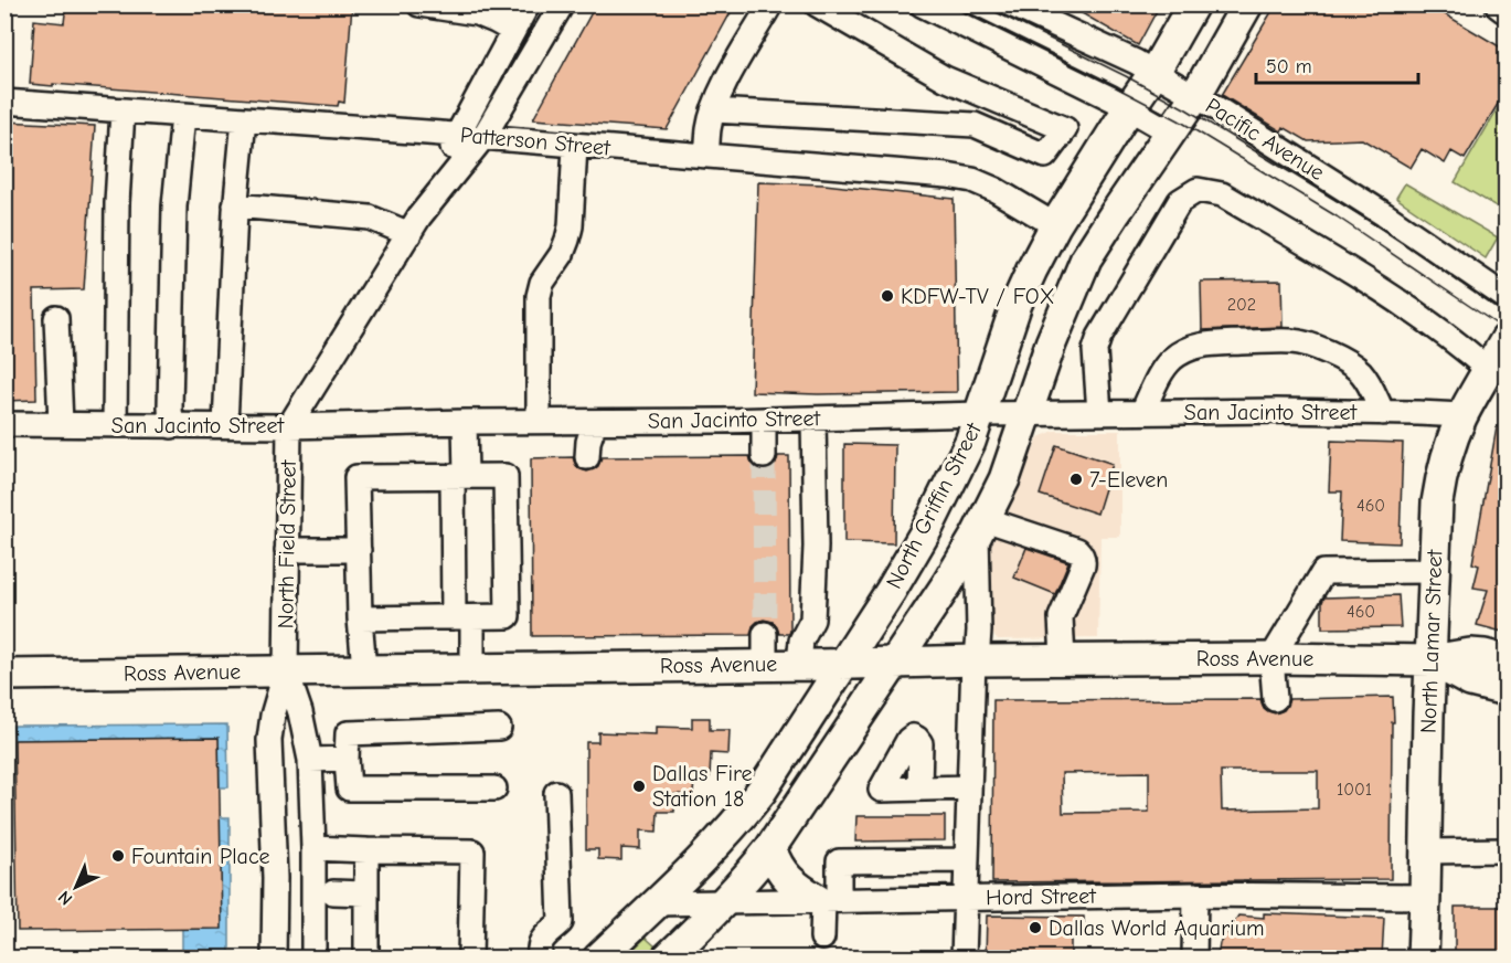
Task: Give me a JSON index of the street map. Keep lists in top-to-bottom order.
{
  "streets": {
    "main road": ["North Griffin Street", "North Lamar Street", "Ross Avenue"],
    "street": [
      "Pacific Avenue",
      "Patterson Street",
      "San Jacinto Street",
      "North Field Street",
      "Hord Street"
    ]
  },
  "crossings": [
    ["Pacific Avenue", "North Griffin Street"],
    ["Patterson Street", "North Griffin Street"],
    ["San Jacinto Street", "North Griffin Street"],
    ["San Jacinto Street", "North Field Street"],
    ["San Jacinto Street", "North Lamar Street"],
    ["North Griffin Street", "Ross Avenue"],
    ["North Griffin Street", "Hord Street"],
    ["North Field Street", "Ross Avenue"],
    ["North Lamar Street", "Ross Avenue"],
    ["North Lamar Street", "Hord Street"]
  ],
  "places": [
    "KDFW-TV / FOX",
    "7-Eleven",
    "Dallas Fire Station 18",
    "Fountain Place",
    "Dallas World Aquarium"
  ],
  "house_numbers": [
    "202",
    "460",
    "460",
    "1001"
  ],
  "scale_bar": "50 m",
  "north": "bottom left"
}
